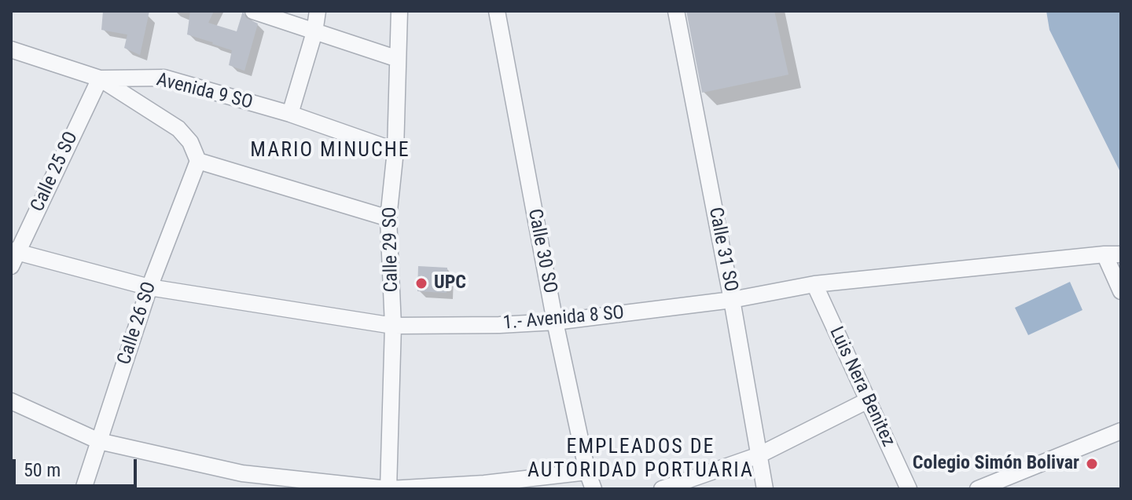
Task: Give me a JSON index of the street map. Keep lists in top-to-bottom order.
{
  "streets": {
    "street": [
      "Avenida 9 SO",
      "Calle 25 SO",
      "Calle 29 SO",
      "Calle 31 SO",
      "Calle 30 SO",
      "1.- Avenida 8 SO",
      "Calle 26 SO",
      "Luis Nera Benitez"
    ]
  },
  "crossings": [
    ["Avenida 9 SO", "Calle 25 SO"],
    ["Avenida 9 SO", "Calle 29 SO"],
    ["Calle 25 SO", "1.- Avenida 8 SO"],
    ["Calle 29 SO", "1.- Avenida 8 SO"],
    ["Calle 31 SO", "1.- Avenida 8 SO"],
    ["Calle 30 SO", "1.- Avenida 8 SO"],
    ["1.- Avenida 8 SO", "Calle 26 SO"],
    ["1.- Avenida 8 SO", "Luis Nera Benitez"]
  ],
  "districts": ["MARIO MINUCHE", "EMPLEADOS DE AUTORIDAD PORTUARIA"],
  "places": ["UPC", "Colegio Simón Bolivar"],
  "scale_bar": "50 m"
}
